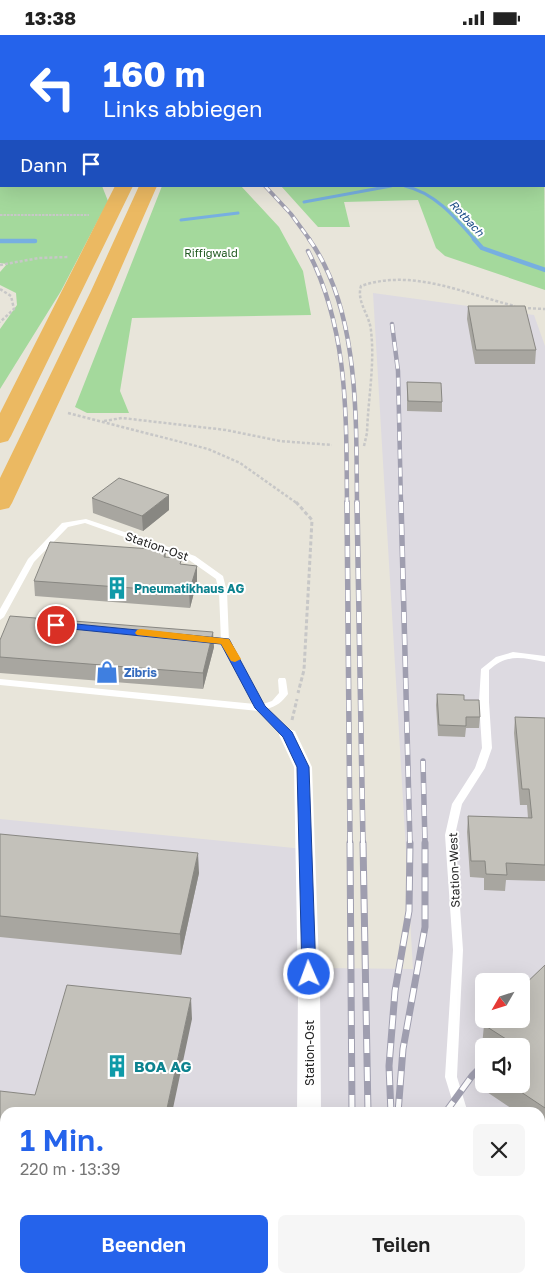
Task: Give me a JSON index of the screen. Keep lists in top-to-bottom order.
{
  "streets": {
    "street": ["Station-Ost"],
    "lane": ["Station-West"]
  },
  "water": ["Rotbach"],
  "parks": ["Riffigwald"],
  "places": {
    "building": ["Pneumatikhaus AG", "BOA AG"],
    "shop": ["Zibris"]
  },
  "north": "bottom left",
  "page": {
    "status": "13:38",
    "turn": ["160 m", "Links abbiegen"],
    "then": "Dann",
    "heading": ["1 Min.", "220 m · 13:39"],
    "buttons": ["Beenden", "Teilen"]
  }
}
